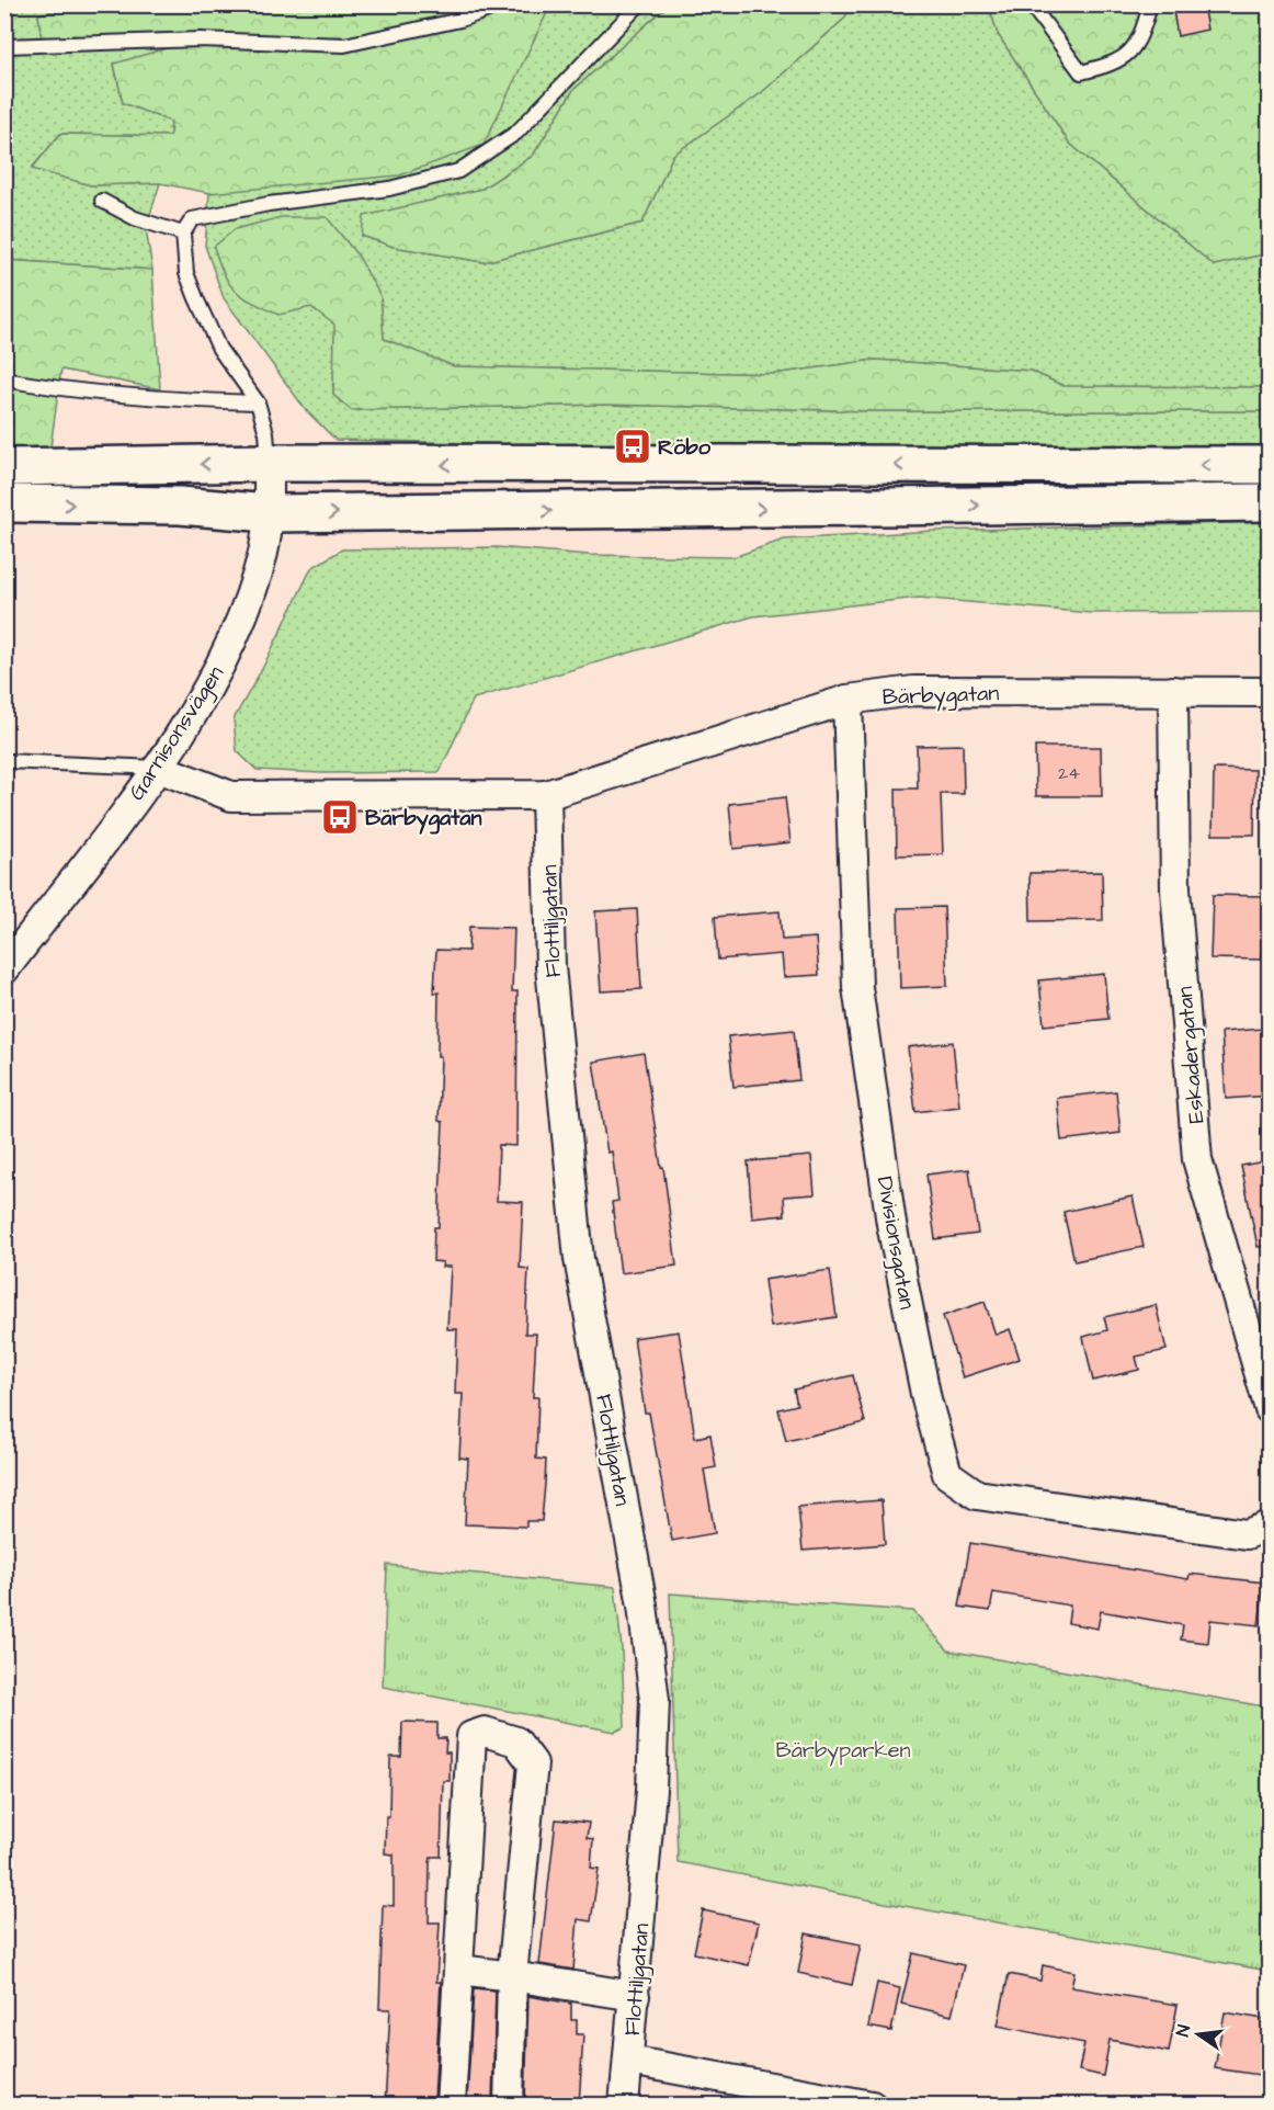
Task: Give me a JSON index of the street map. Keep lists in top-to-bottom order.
{
  "streets": {
    "street": [
      "Bärbygatan",
      "Garnisonsvägen",
      "Flottiljgatan",
      "Eskadergatan",
      "Divisionsgatan"
    ]
  },
  "crossings": [
    ["Bärbygatan", "Garnisonsvägen"],
    ["Bärbygatan", "Flottiljgatan"],
    ["Bärbygatan", "Eskadergatan"],
    ["Bärbygatan", "Divisionsgatan"]
  ],
  "parks": ["Bärbyparken"],
  "places": {
    "bus stop": ["Röbo", "Bärbygatan"]
  },
  "house_numbers": ["24"],
  "north": "left"
}
